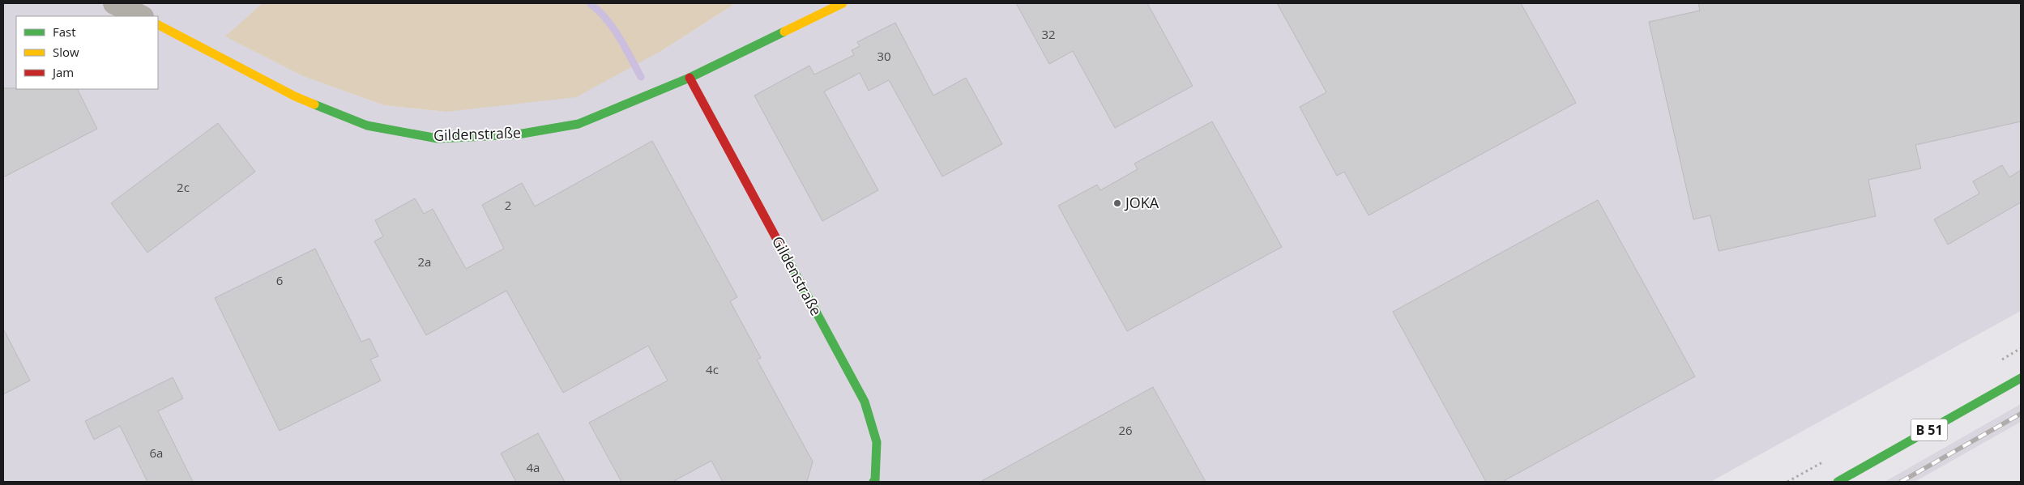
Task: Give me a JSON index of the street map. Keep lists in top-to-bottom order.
{
  "streets": {
    "street": ["Gildenstraße", "B 51"]
  },
  "places": ["JOKA"],
  "house_numbers": [
    "32",
    "30",
    "2c",
    "2",
    "2a",
    "6",
    "4c",
    "26",
    "6a",
    "4a"
  ],
  "legend": ["Fast", "Slow", "Jam"]
}
